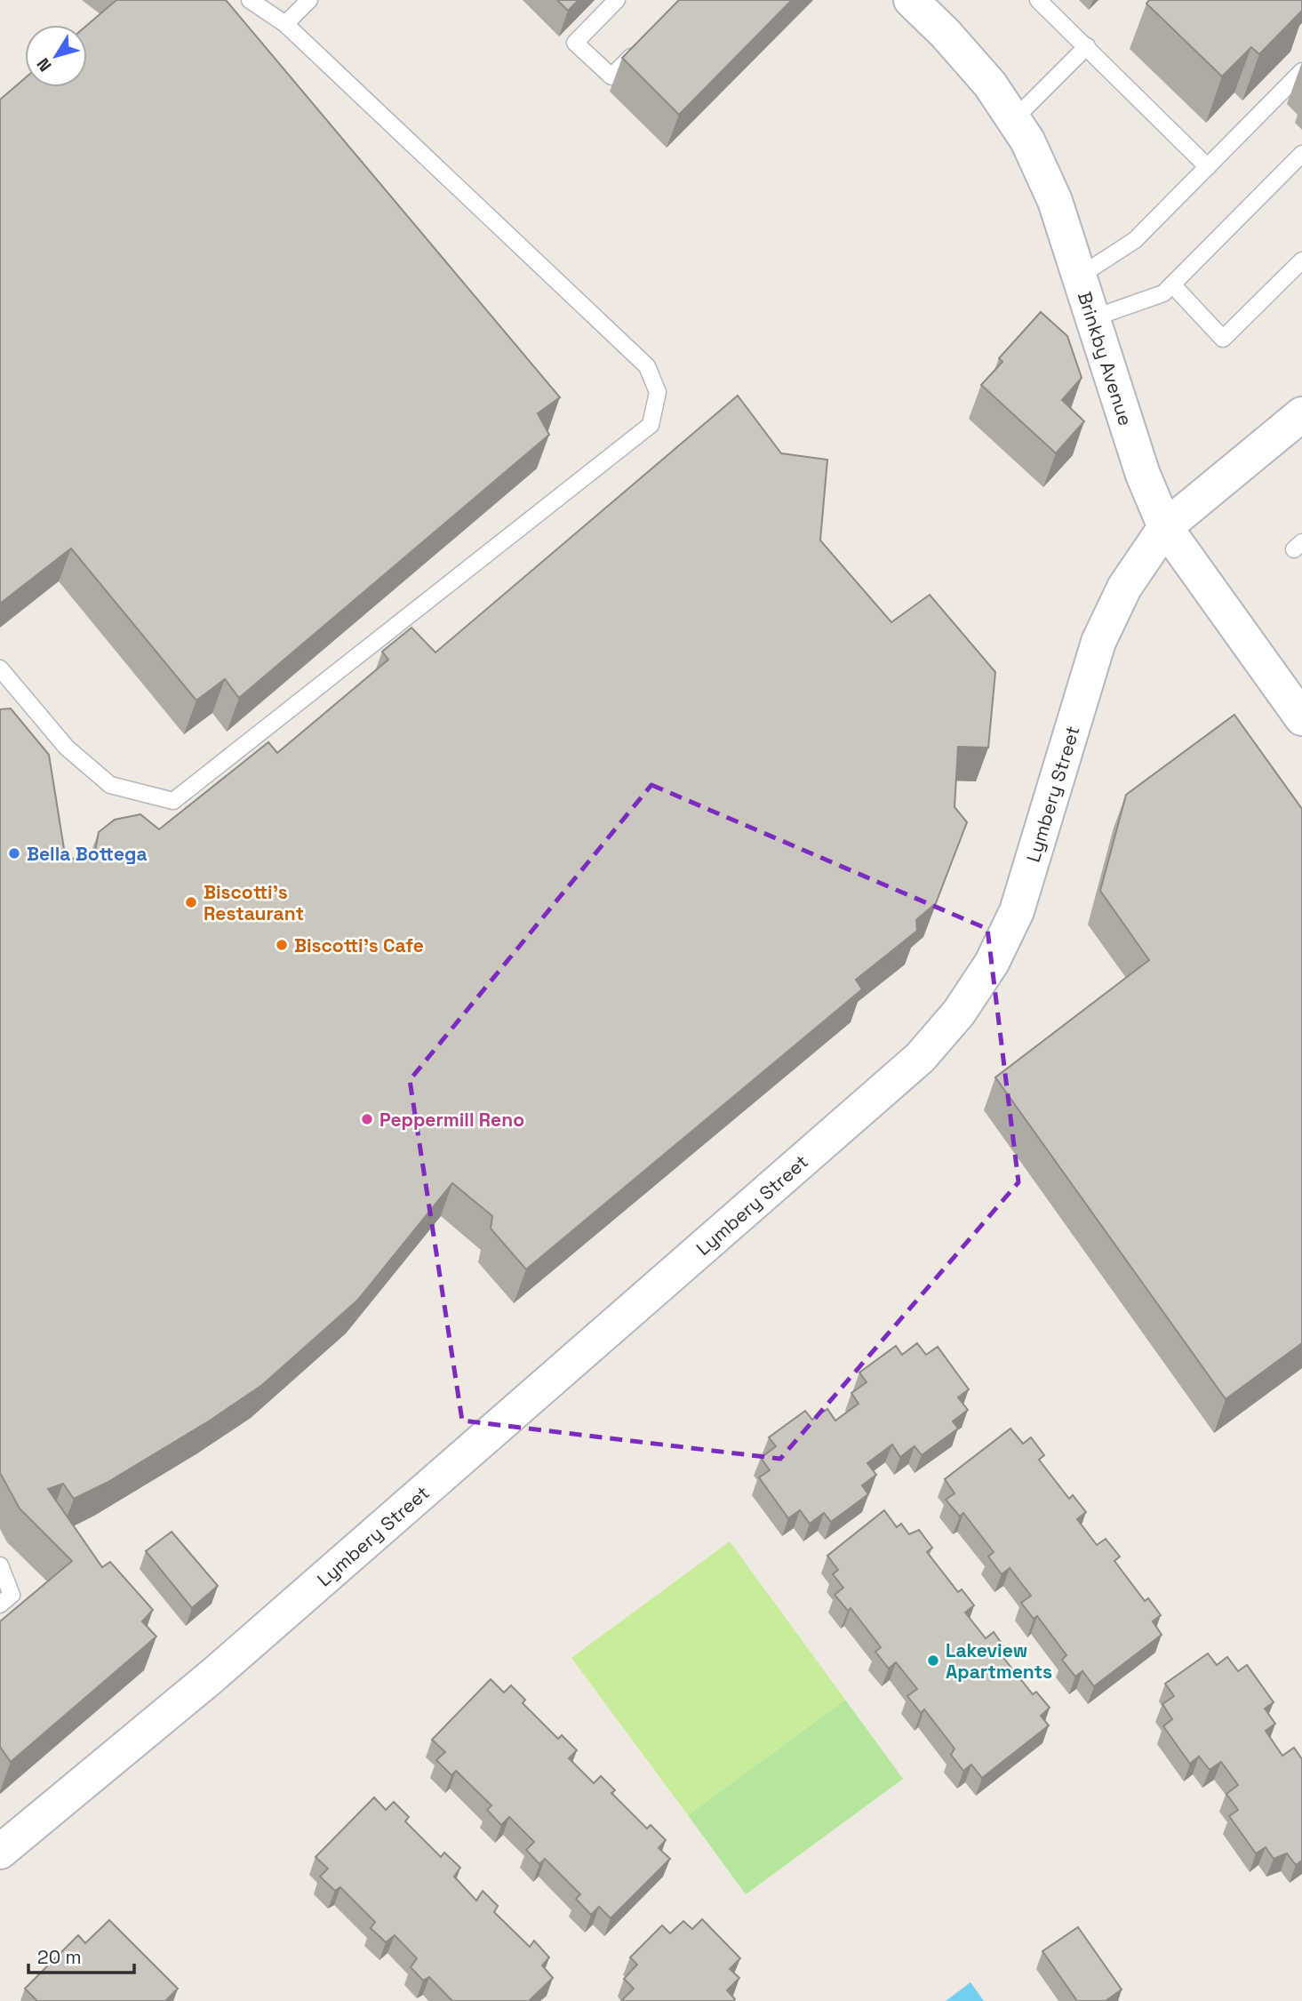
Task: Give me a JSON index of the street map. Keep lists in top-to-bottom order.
{
  "streets": {
    "street": ["Brinkby Avenue", "Lymbery Street"]
  },
  "crossings": [
    ["Brinkby Avenue", "Lymbery Street"]
  ],
  "places": [
    "Bella Bottega",
    "Biscotti's Restaurant",
    "Biscotti's Cafe",
    "Peppermill Reno",
    "Lakeview Apartments"
  ],
  "scale_bar": "20 m",
  "north": "bottom left"
}
